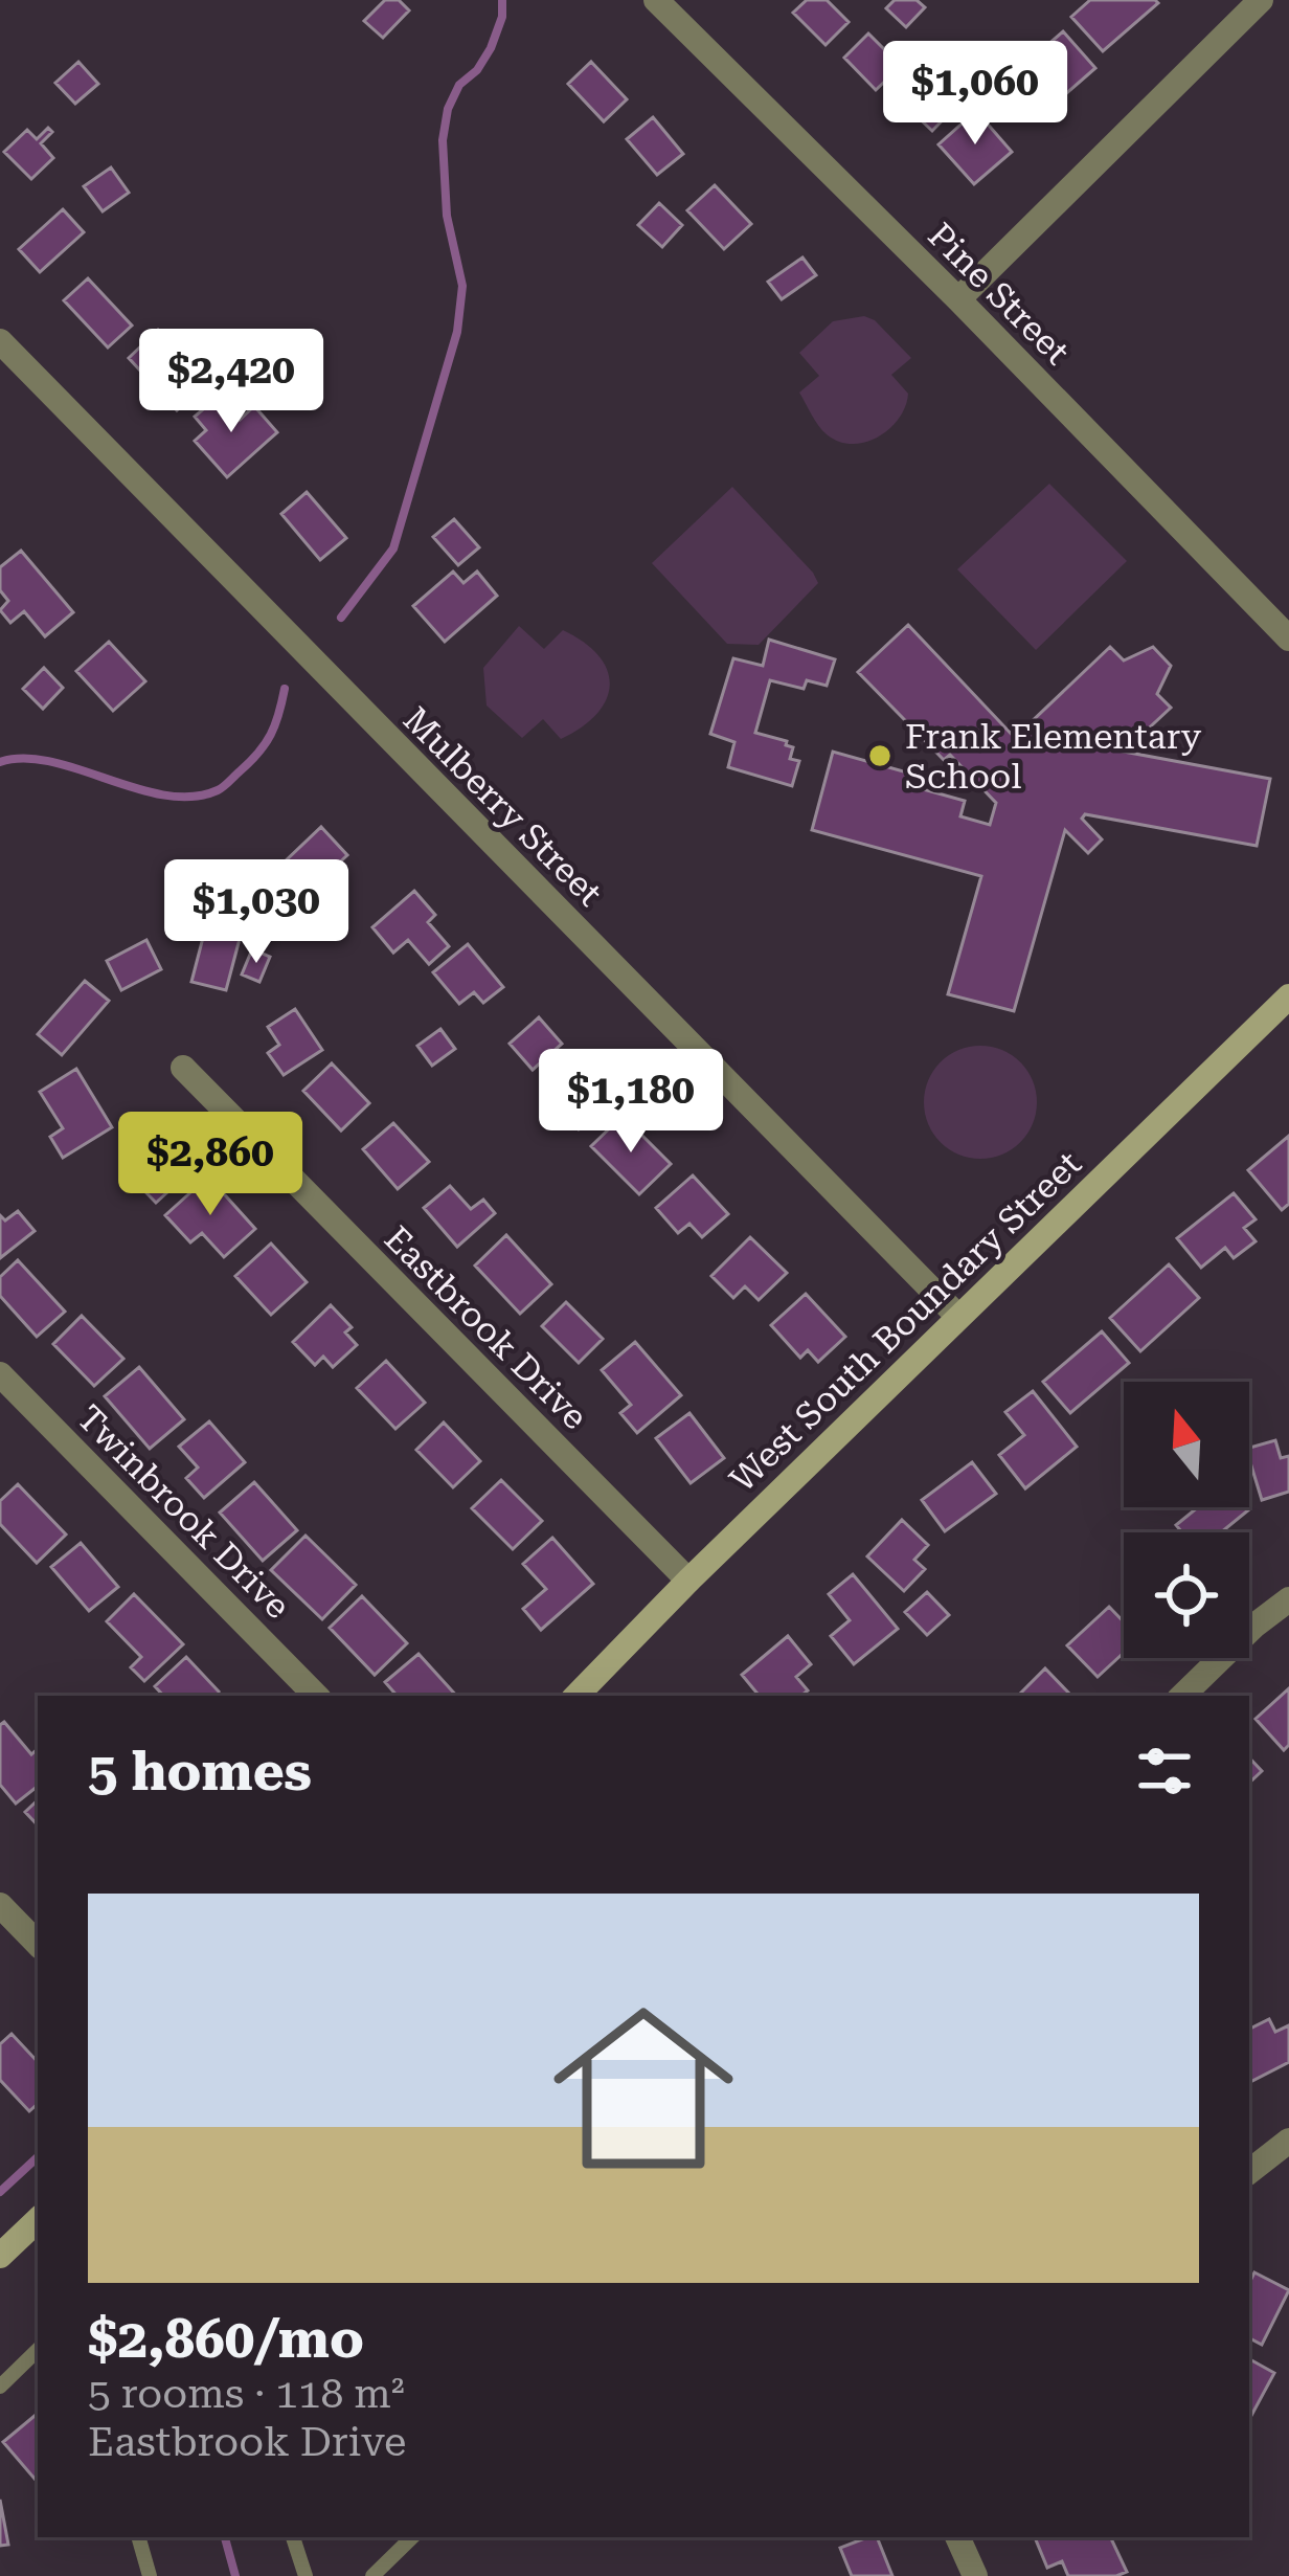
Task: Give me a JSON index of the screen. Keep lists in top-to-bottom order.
{
  "streets": {
    "street": [
      "Pine Street",
      "Mulberry Street",
      "West South Boundary Street",
      "Eastbrook Drive",
      "Twinbrook Drive"
    ]
  },
  "crossings": [
    ["Mulberry Street", "West South Boundary Street"],
    ["West South Boundary Street", "Eastbrook Drive"]
  ],
  "places": ["Frank Elementary School"],
  "north": "top",
  "page": {
    "price": [
      "$1,060",
      "$2,420",
      "$1,030",
      "$1,180",
      "$2,860"
    ],
    "heading": "5 homes",
    "list": [
      {
        "name": "$2,860/mo",
        "note": "5 rooms · 118 m² · Eastbrook Drive"
      }
    ]
  }
}
